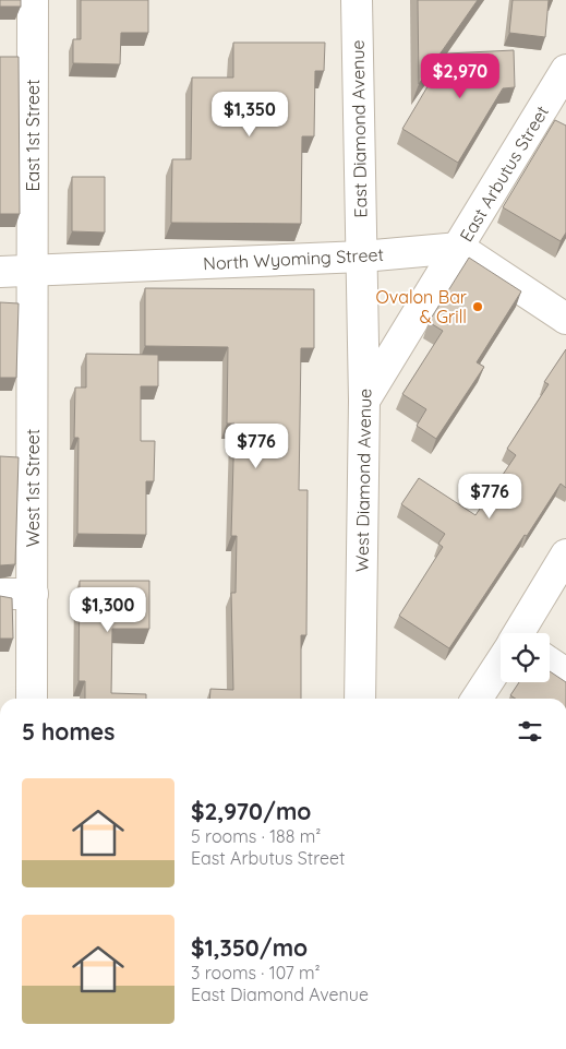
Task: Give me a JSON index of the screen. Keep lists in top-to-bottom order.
{
  "streets": {
    "street": [
      "East Diamond Avenue",
      "East 1st Street",
      "East Arbutus Street",
      "North Wyoming Street",
      "West Diamond Avenue",
      "West 1st Street"
    ]
  },
  "crossings": [
    ["East Diamond Avenue", "North Wyoming Street"],
    ["East Diamond Avenue", "West Diamond Avenue"],
    ["East 1st Street", "North Wyoming Street"],
    ["East 1st Street", "West 1st Street"],
    ["East Arbutus Street", "North Wyoming Street"],
    ["East Arbutus Street", "West Diamond Avenue"],
    ["North Wyoming Street", "West Diamond Avenue"],
    ["North Wyoming Street", "West 1st Street"]
  ],
  "places": ["Ovalon Bar & Grill"],
  "page": {
    "price": [
      "$2,970",
      "$1,350",
      "$776",
      "$776",
      "$1,300"
    ],
    "heading": "5 homes",
    "list": [
      {
        "name": "$2,970/mo",
        "note": "5 rooms · 188 m² · East Arbutus Street"
      },
      {
        "name": "$1,350/mo",
        "note": "3 rooms · 107 m² · East Diamond Avenue"
      }
    ]
  }
}
